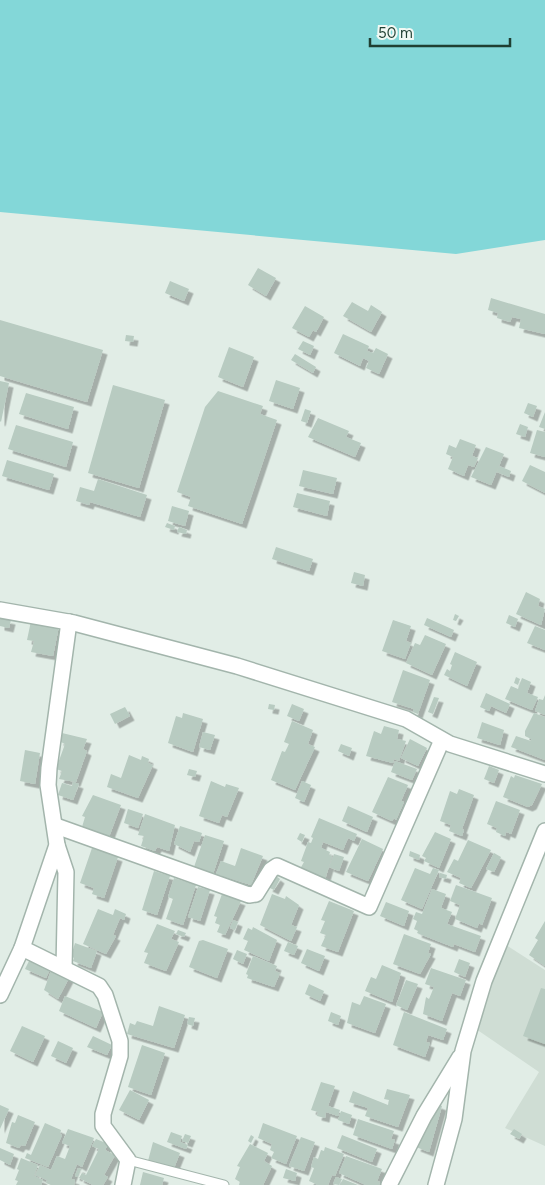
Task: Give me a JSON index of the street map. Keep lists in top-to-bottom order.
{
  "scale_bar": "50 m"
}
